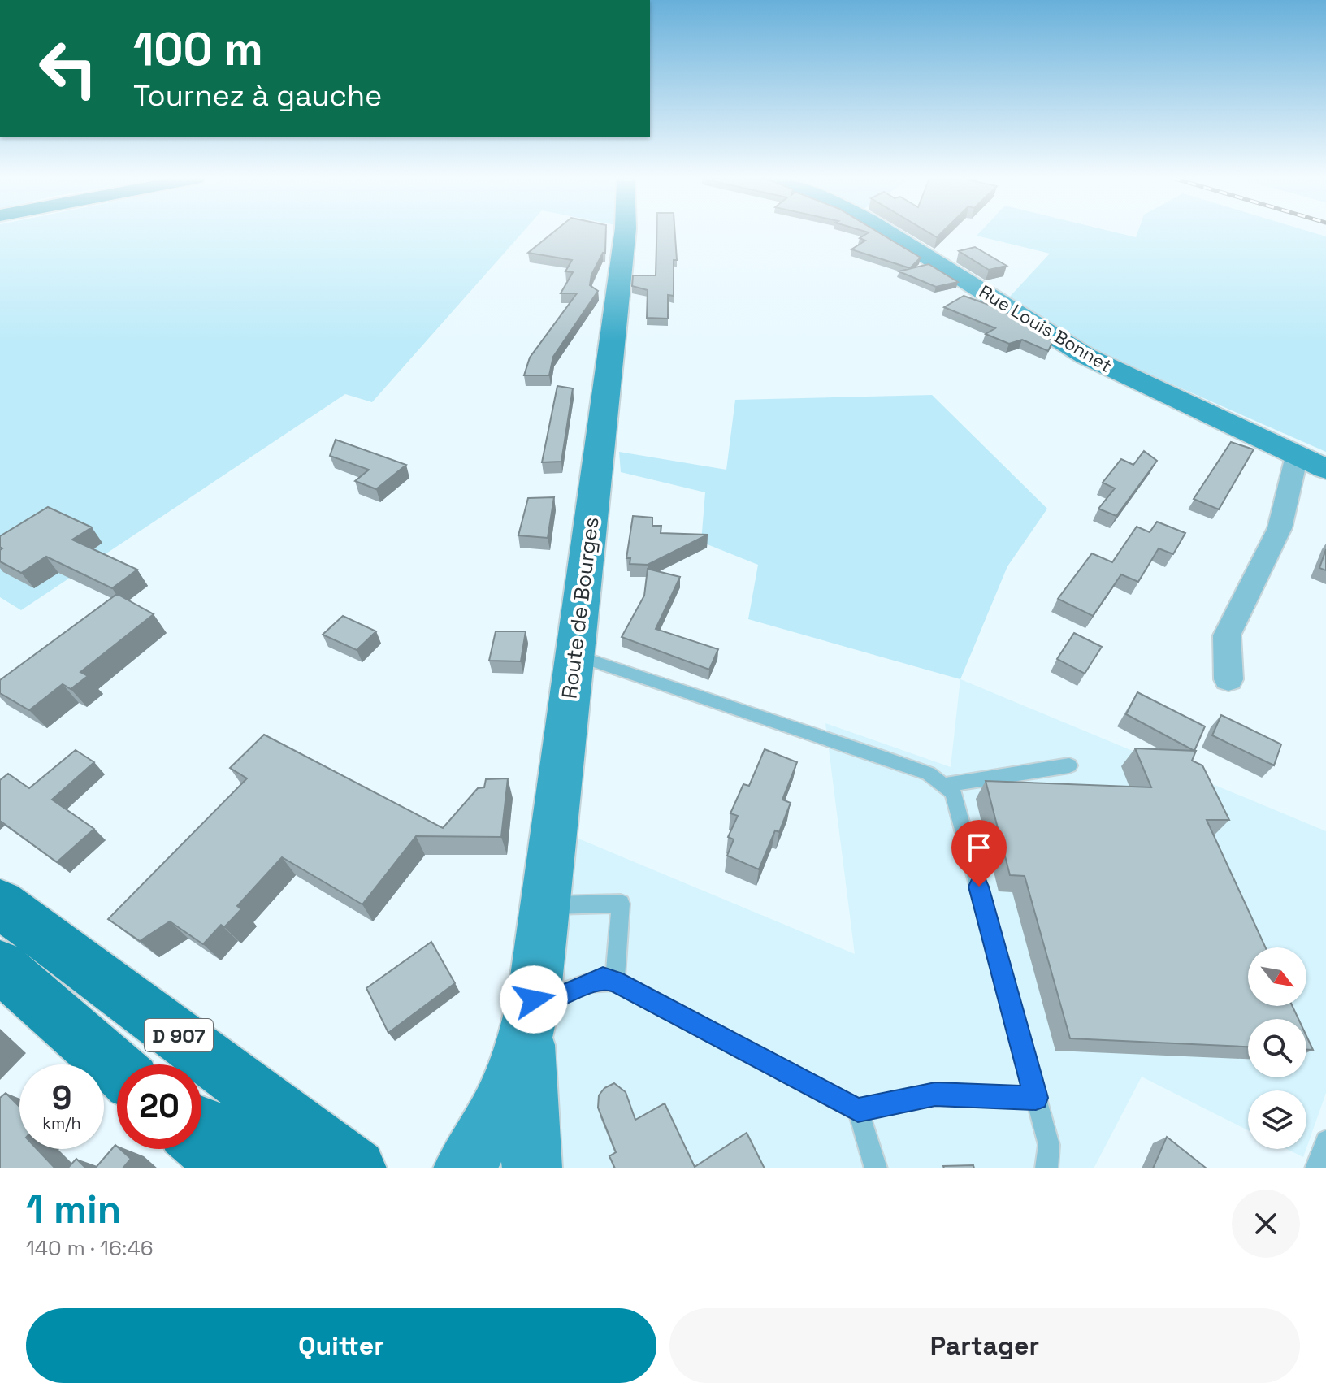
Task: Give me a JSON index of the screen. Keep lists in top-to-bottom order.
{
  "streets": {
    "main road": ["D 907"],
    "street": ["Rue Louis Bonnet", "Route de Bourges"]
  },
  "north": "bottom right",
  "page": {
    "turn": ["100 m", "Tournez à gauche"],
    "speed": "9 km/h",
    "limit": "20",
    "heading": ["1 min", "140 m · 16:46"],
    "buttons": ["Quitter", "Partager"]
  }
}
